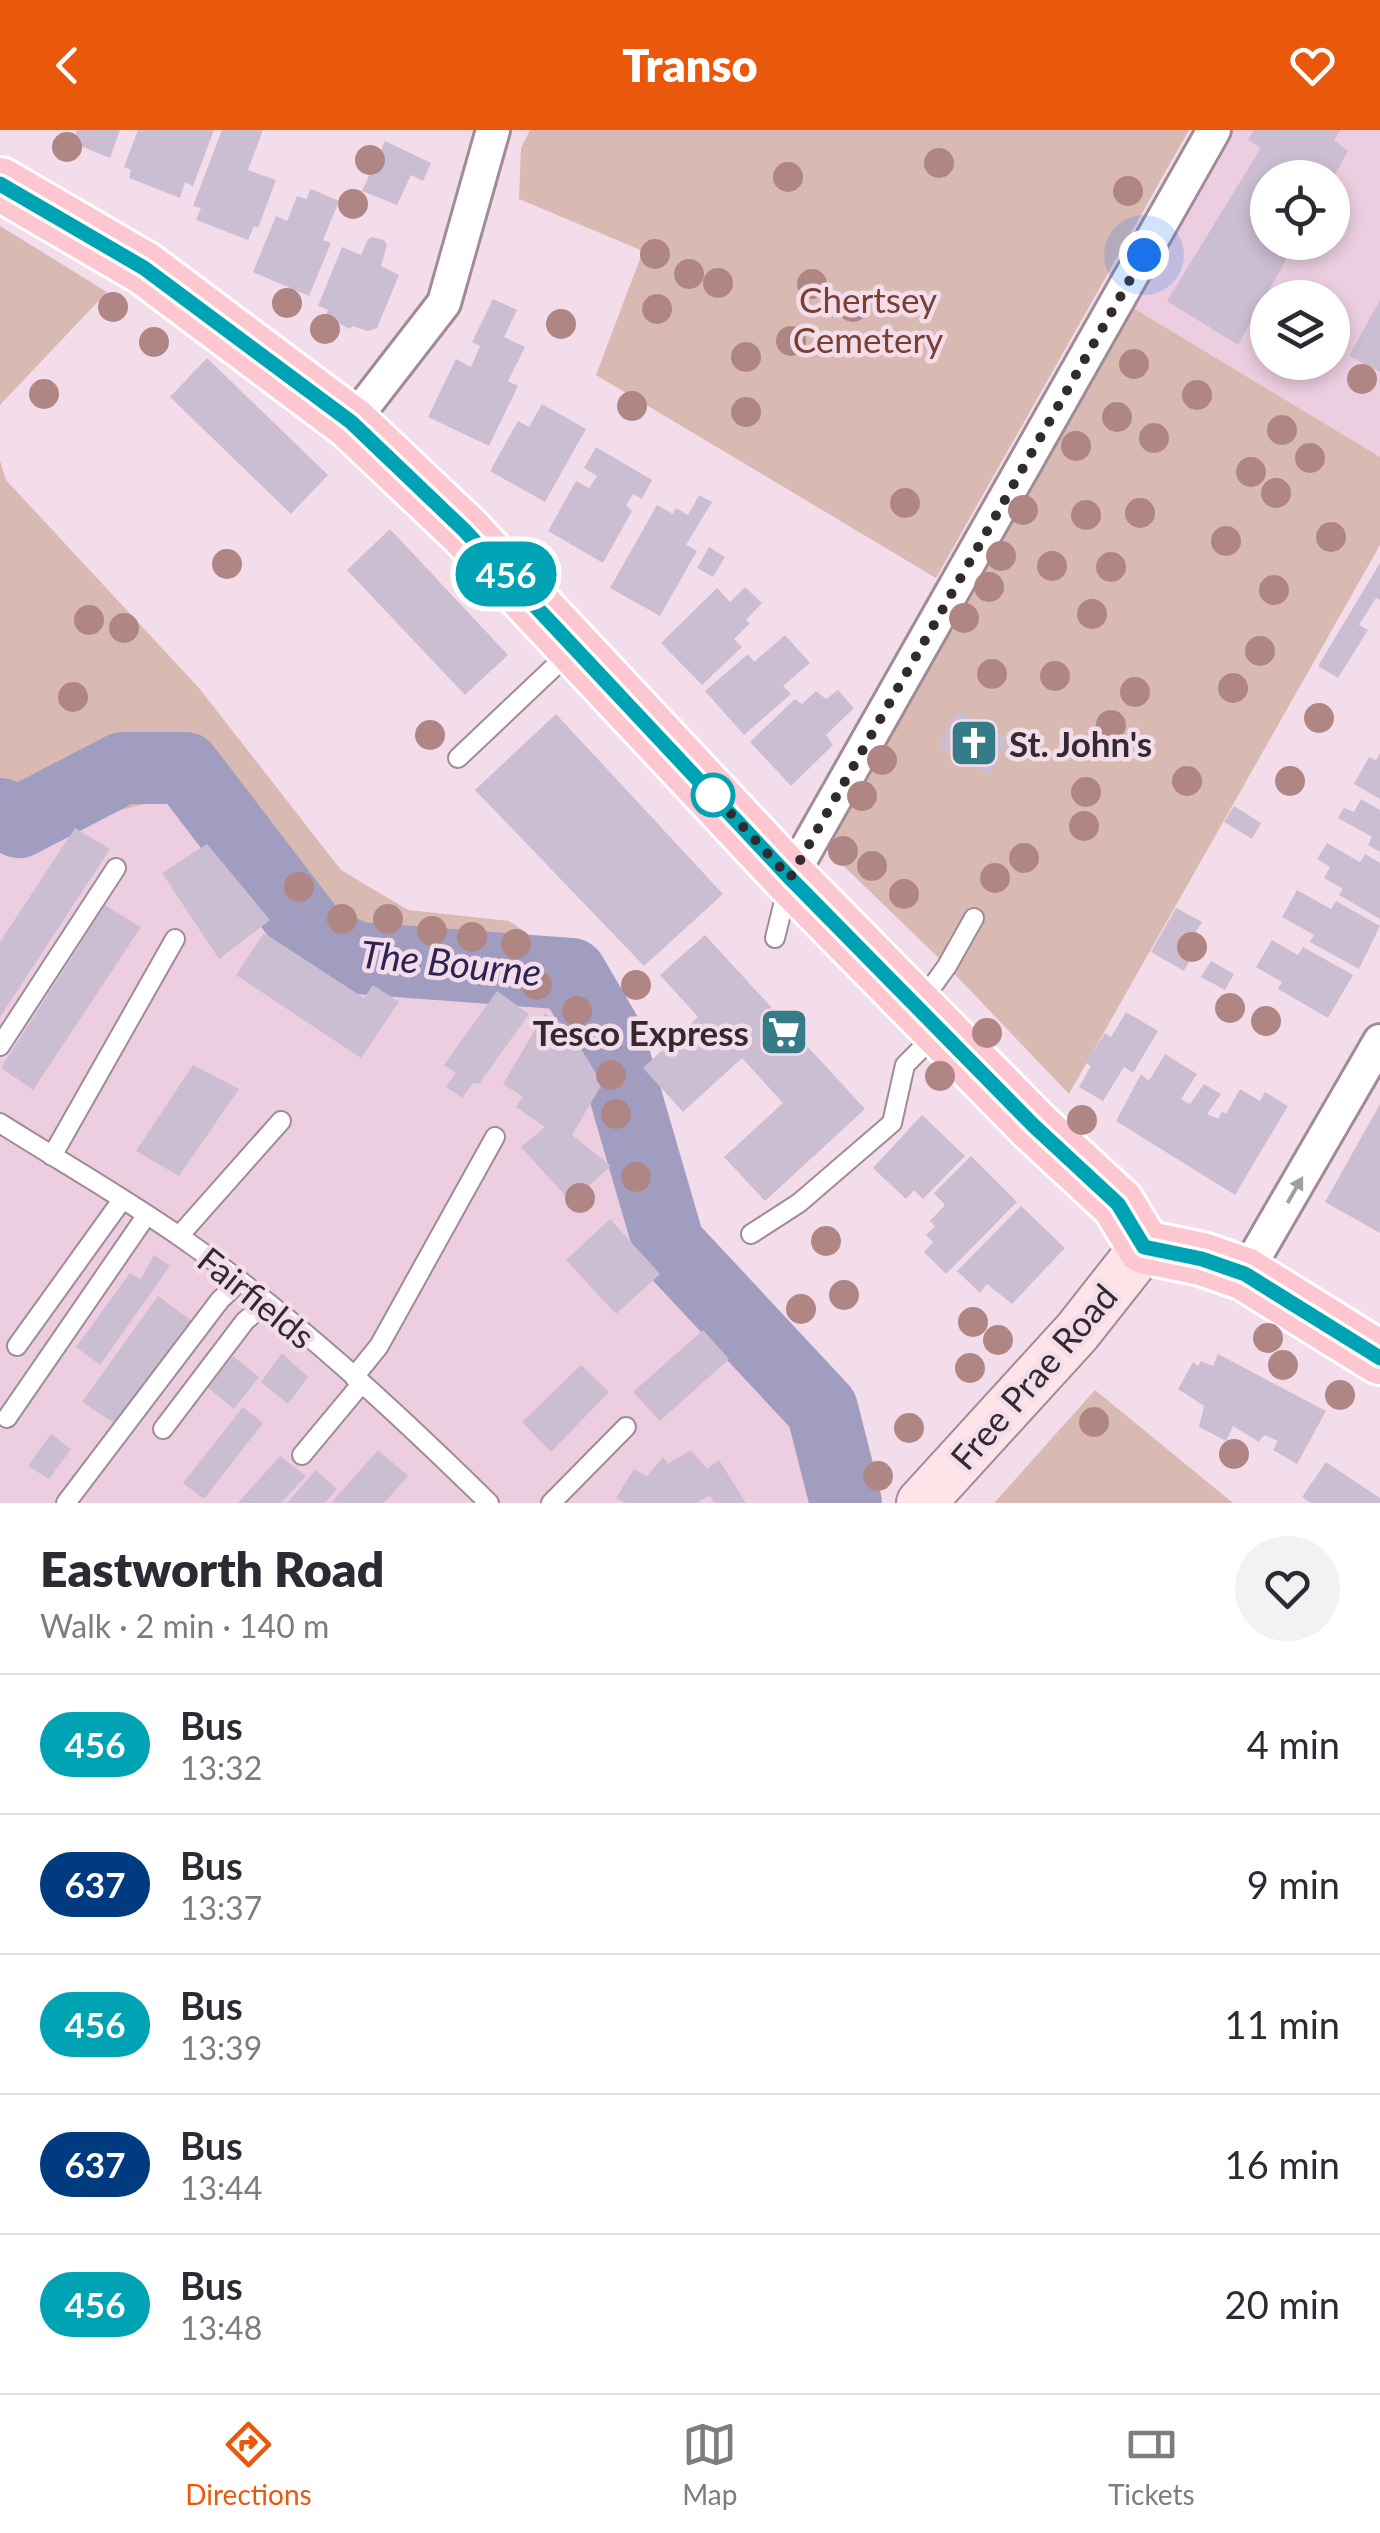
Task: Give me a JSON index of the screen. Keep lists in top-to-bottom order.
{
  "streets": {
    "street": ["Free Prae Road"],
    "lane": ["Fairfields"]
  },
  "water": ["The Bourne"],
  "parks": ["Chertsey Cemetery"],
  "places": {
    "church": ["St. John's"],
    "supermarket": ["Tesco Express"]
  },
  "lines": ["bus line 456"],
  "page": {
    "header": "Transo",
    "on_map": "456",
    "heading": ["Eastworth Road", "Walk · 2 min · 140 m"],
    "list": [
      {
        "mark": "456",
        "name": "Bus",
        "note": "13:32",
        "value": "4 min"
      },
      {
        "mark": "637",
        "name": "Bus",
        "note": "13:37",
        "value": "9 min"
      },
      {
        "mark": "456",
        "name": "Bus",
        "note": "13:39",
        "value": "11 min"
      },
      {
        "mark": "637",
        "name": "Bus",
        "note": "13:44",
        "value": "16 min"
      },
      {
        "mark": "456",
        "name": "Bus",
        "note": "13:48",
        "value": "20 min"
      }
    ],
    "tabs": ["Directions", "Map", "Tickets"]
  }
}
